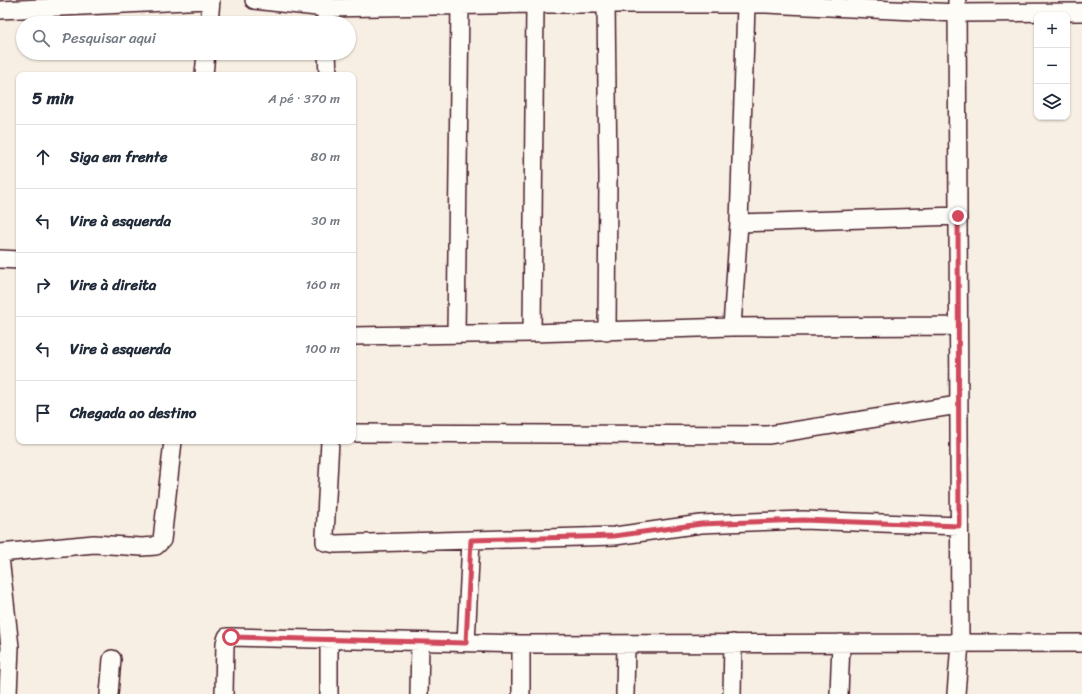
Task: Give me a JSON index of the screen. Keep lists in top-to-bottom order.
{
  "page": {
    "map_buttons": ["+", "−"],
    "search": "Pesquisar aqui",
    "heading": ["5 min", "A pé · 370 m"],
    "list": [
      ["Siga em frente", "80 m"],
      ["Vire à esquerda", "30 m"],
      ["Vire à direita", "160 m"],
      ["Vire à esquerda", "100 m"],
      "Chegada ao destino"
    ]
  }
}
